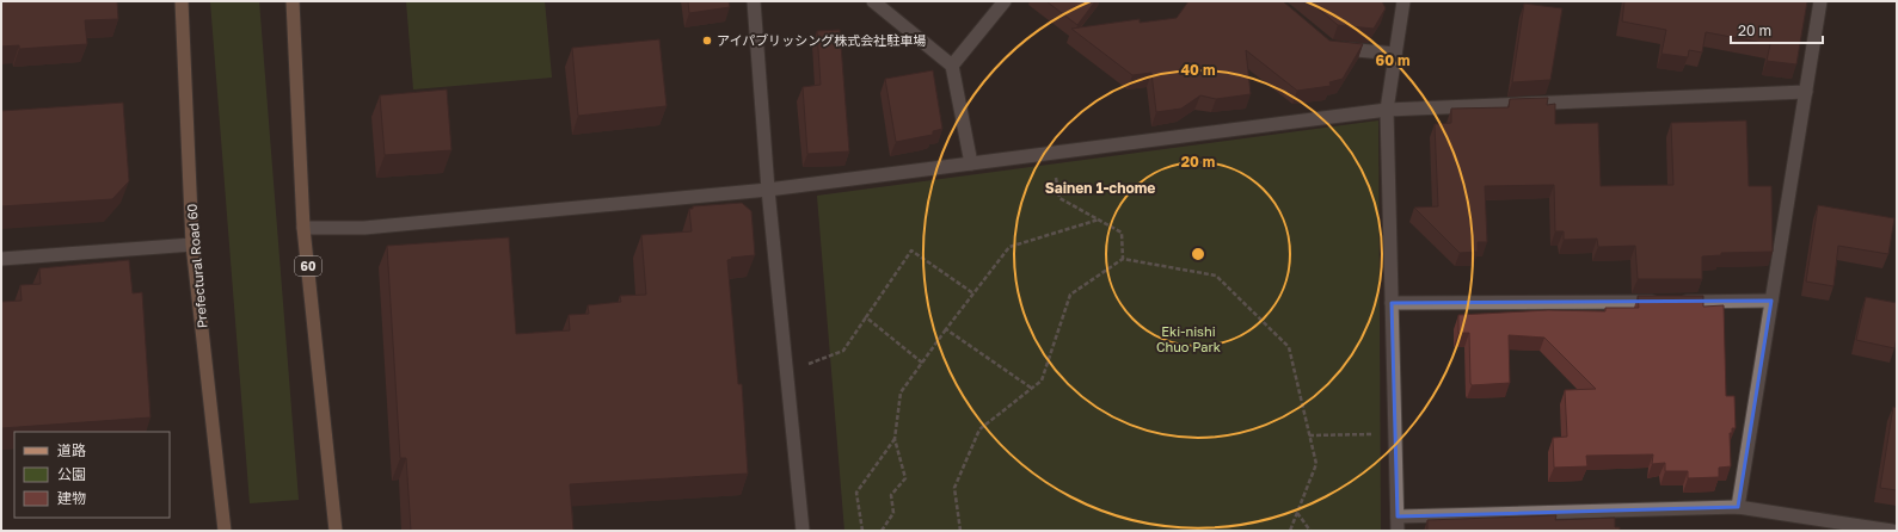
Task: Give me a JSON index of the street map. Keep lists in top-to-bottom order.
{
  "streets": {
    "main road": ["Prefectural Road 60", "60"]
  },
  "districts": ["Sainen 1-chome"],
  "parks": ["Eki-nishi Chuo Park"],
  "places": ["アイパブリッシング株式会社駐車場"],
  "legend": ["道路", "公園", "建物"],
  "scale_bar": "20 m",
  "rings": ["60 m", "40 m", "20 m"]
}
